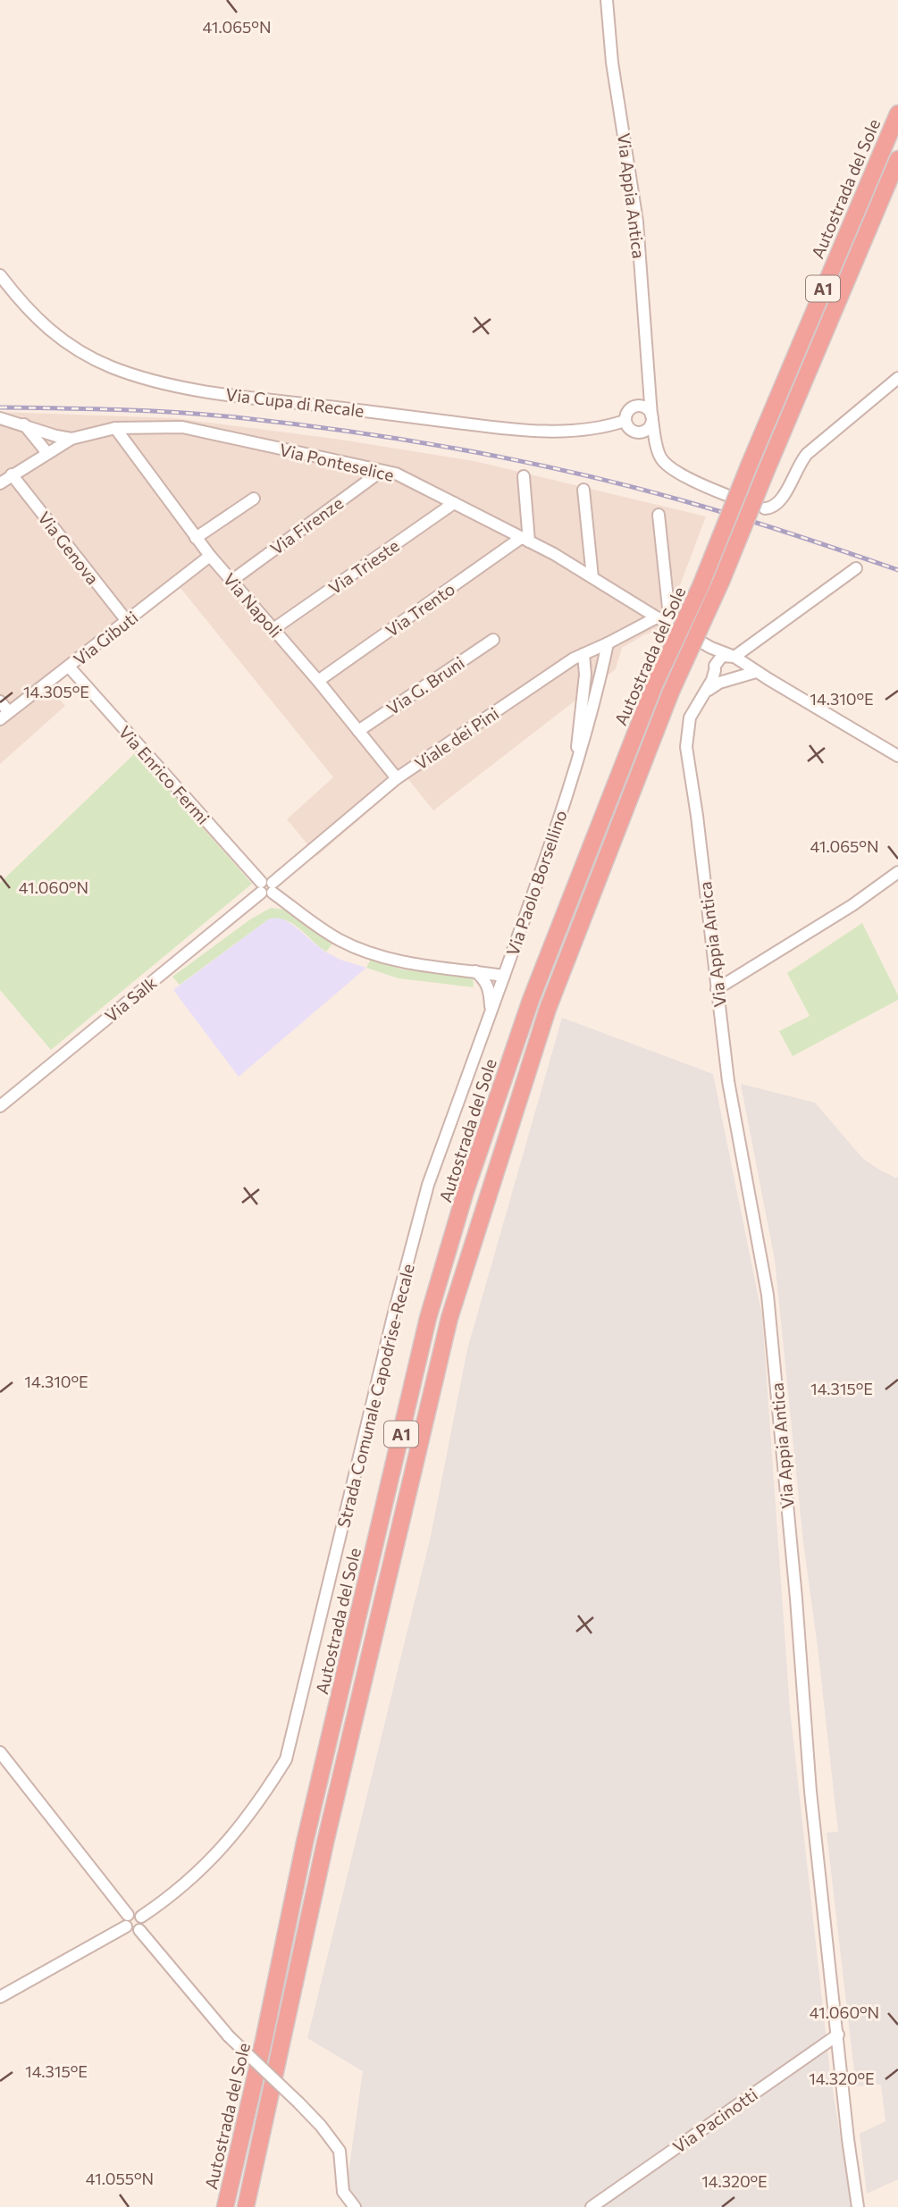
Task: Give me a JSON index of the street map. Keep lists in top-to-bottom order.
{
  "streets": {
    "highway": ["Autostrada del Sole", "A1"],
    "street": [
      "Via Appia Antica",
      "Via Cupa di Recale",
      "Via Ponteselice",
      "Via Firenze",
      "Via Genova",
      "Via Trieste",
      "Via Napoli",
      "Via Trento",
      "Via Gibuti",
      "Via G. Bruni",
      "Viale dei Pini",
      "Via Enrico Fermi",
      "Via Paolo Borsellino",
      "Via Salk",
      "Strada Comunale Capodrise-Recale",
      "Via Pacinotti"
    ]
  },
  "crossings": [
    ["Via Appia Antica", "Via Cupa di Recale"],
    ["Via Appia Antica", "Via Ponteselice"],
    ["Via Appia Antica", "Via Pacinotti"],
    ["Via Ponteselice", "Via Firenze"],
    ["Via Ponteselice", "Via Trieste"],
    ["Via Ponteselice", "Via Napoli"],
    ["Via Ponteselice", "Via Trento"],
    ["Via Ponteselice", "Viale dei Pini"],
    ["Via Firenze", "Via Napoli"],
    ["Via Genova", "Via Gibuti"],
    ["Via Trieste", "Via Napoli"],
    ["Via Napoli", "Via Trento"],
    ["Via Napoli", "Via Gibuti"],
    ["Via Napoli", "Via G. Bruni"],
    ["Via Napoli", "Viale dei Pini"],
    ["Via Gibuti", "Via Enrico Fermi"],
    ["Viale dei Pini", "Via Enrico Fermi"],
    ["Viale dei Pini", "Via Paolo Borsellino"],
    ["Viale dei Pini", "Via Salk"],
    ["Via Enrico Fermi", "Via Paolo Borsellino"],
    ["Via Enrico Fermi", "Via Salk"],
    ["Via Paolo Borsellino", "Via Salk"],
    ["Via Paolo Borsellino", "Strada Comunale Capodrise-Recale"]
  ],
  "coordinates": [
    "41.065°N",
    "14.305°E",
    "14.310°E",
    "41.060°N",
    "14.315°E",
    "14.320°E",
    "41.055°N"
  ]
}
